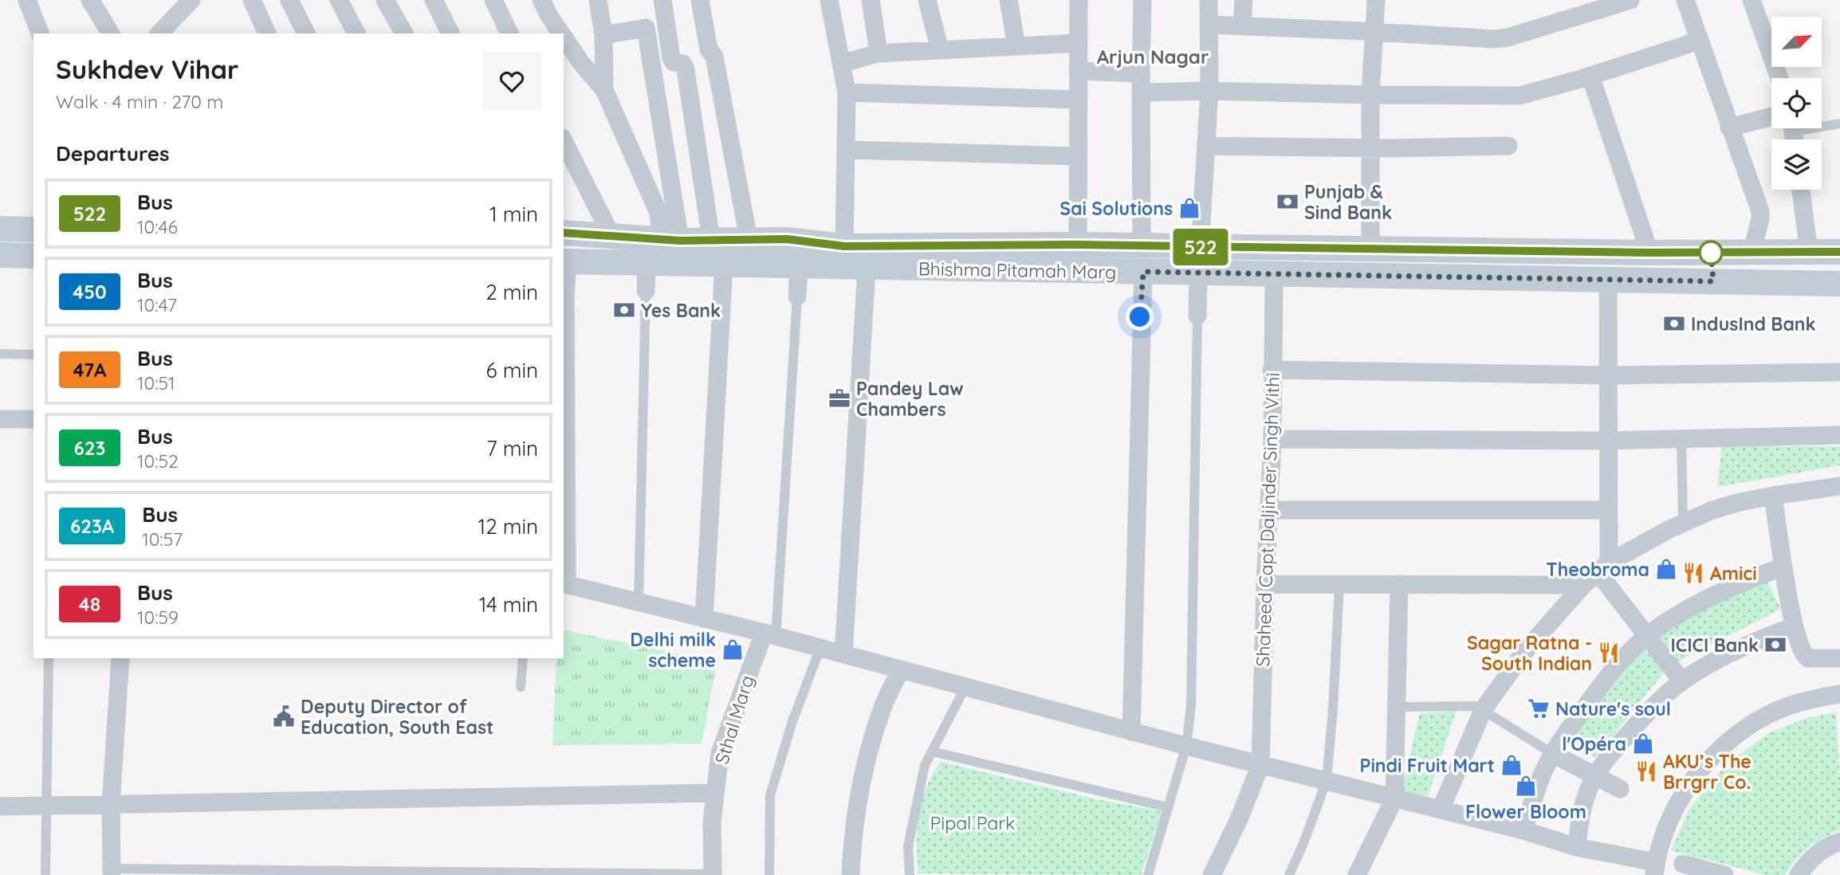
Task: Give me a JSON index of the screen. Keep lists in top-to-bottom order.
{
  "streets": {
    "main road": ["Bhishma Pitamah Marg"],
    "street": ["Shaheed Capt Daljinder Singh Vithi", "Sthal Marg"]
  },
  "crossings": [
    ["Bhishma Pitamah Marg", "Shaheed Capt Daljinder Singh Vithi"]
  ],
  "districts": ["Arjun Nagar"],
  "parks": ["Pipal Park"],
  "places": {
    "bank": [
      "Punjab & Sind Bank",
      "Yes Bank",
      "IndusInd Bank",
      "ICICI Bank"
    ],
    "shop": [
      "Sai Solutions",
      "Theobroma",
      "Delhi milk scheme",
      "l'Opéra",
      "Pindi Fruit Mart",
      "Flower Bloom"
    ],
    "office": ["Pandey Law Chambers"],
    "restaurant": ["Amici", "Sagar Ratna - South Indian", "AKU’s The Brrgrr Co."],
    "supermarket": ["Nature's soul"],
    "public building": ["Deputy Director of Education, South East"]
  },
  "lines": ["bus line 522"],
  "north": "top right",
  "page": {
    "on_map": "522",
    "heading": [
      ["Sukhdev Vihar", "Walk · 4 min · 270 m"],
      "Departures"
    ],
    "list": [
      {
        "mark": "522",
        "name": "Bus",
        "note": "10:46",
        "value": "1 min"
      },
      {
        "mark": "450",
        "name": "Bus",
        "note": "10:47",
        "value": "2 min"
      },
      {
        "mark": "47A",
        "name": "Bus",
        "note": "10:51",
        "value": "6 min"
      },
      {
        "mark": "623",
        "name": "Bus",
        "note": "10:52",
        "value": "7 min"
      },
      {
        "mark": "623A",
        "name": "Bus",
        "note": "10:57",
        "value": "12 min"
      },
      {
        "mark": "48",
        "name": "Bus",
        "note": "10:59",
        "value": "14 min"
      }
    ]
  }
}
